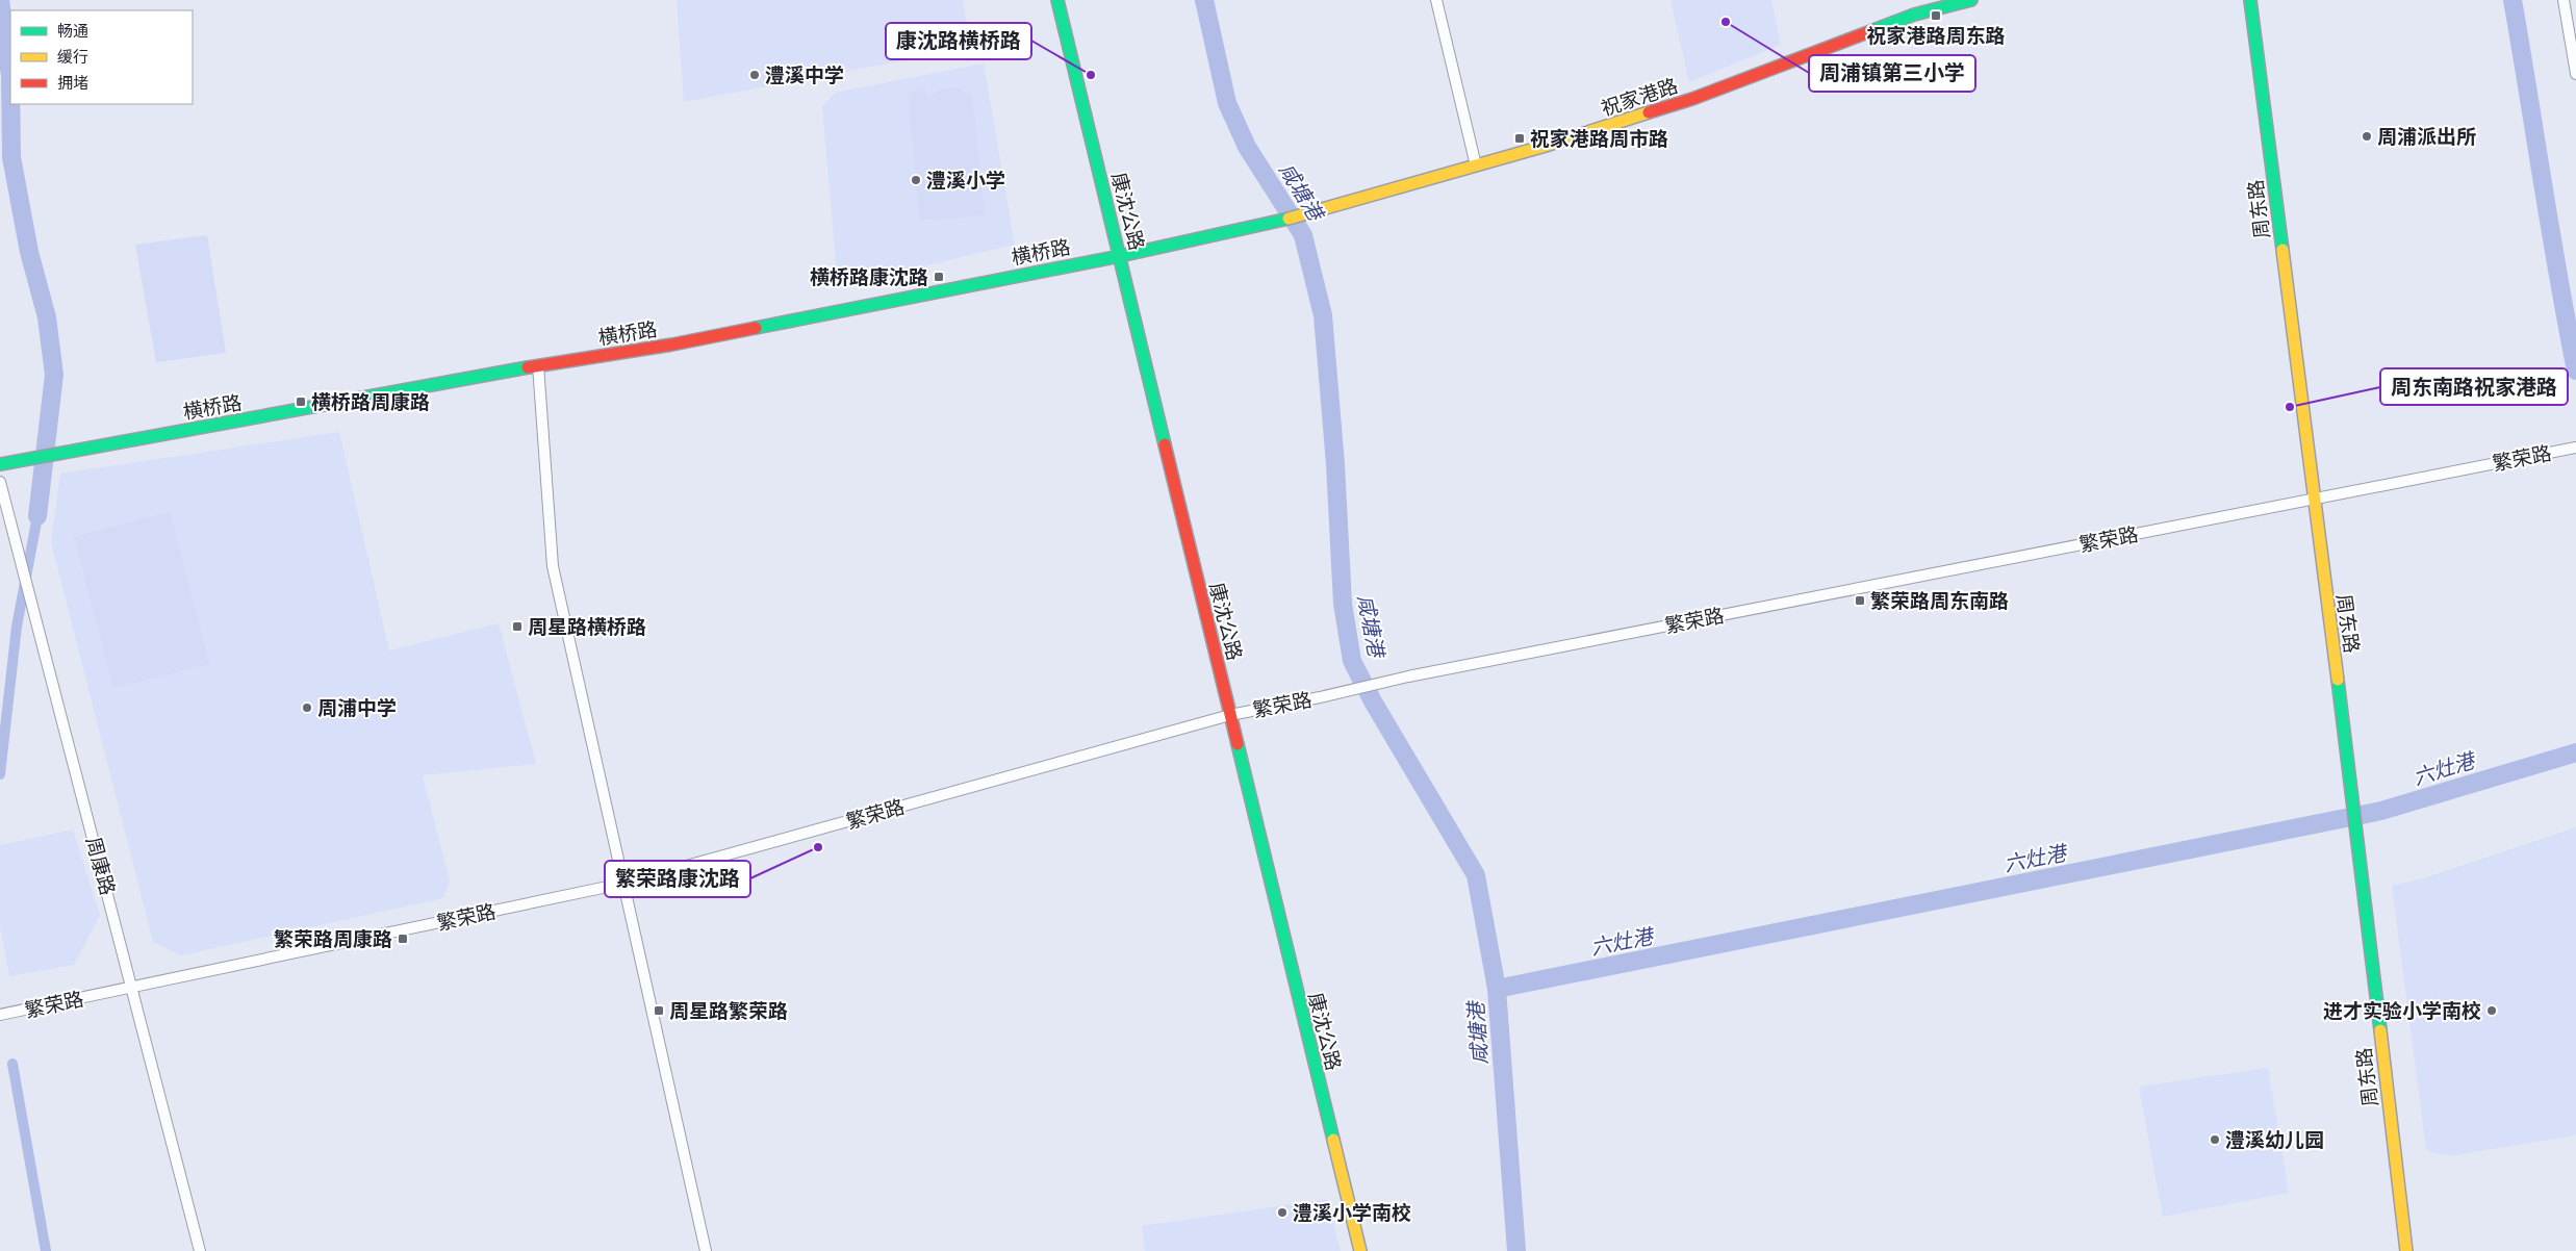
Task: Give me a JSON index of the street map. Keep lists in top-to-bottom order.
{
  "streets": {
    "street": [
      "祝家港路",
      "周东路",
      "康沈公路",
      "横桥路",
      "繁荣路",
      "周康路"
    ]
  },
  "crossings": [
    ["祝家港路", "横桥路"],
    ["周东路", "繁荣路"],
    ["康沈公路", "横桥路"],
    ["康沈公路", "繁荣路"],
    ["繁荣路", "周康路"]
  ],
  "water": ["咸塘港", "六灶港"],
  "places": {
    "transit": [
      "祝家港路周东路",
      "祝家港路周市路",
      "横桥路康沈路",
      "横桥路周康路",
      "繁荣路周东南路",
      "周星路横桥路",
      "繁荣路周康路",
      "周星路繁荣路"
    ],
    "other": [
      "周浦镇第三小学",
      "澧溪中学",
      "康沈路横桥路",
      "周浦派出所",
      "澧溪小学",
      "周东南路祝家港路",
      "周浦中学",
      "繁荣路康沈路",
      "进才实验小学南校",
      "澧溪幼儿园",
      "澧溪小学南校"
    ]
  },
  "legend": ["畅通", "缓行", "拥堵"]
}
